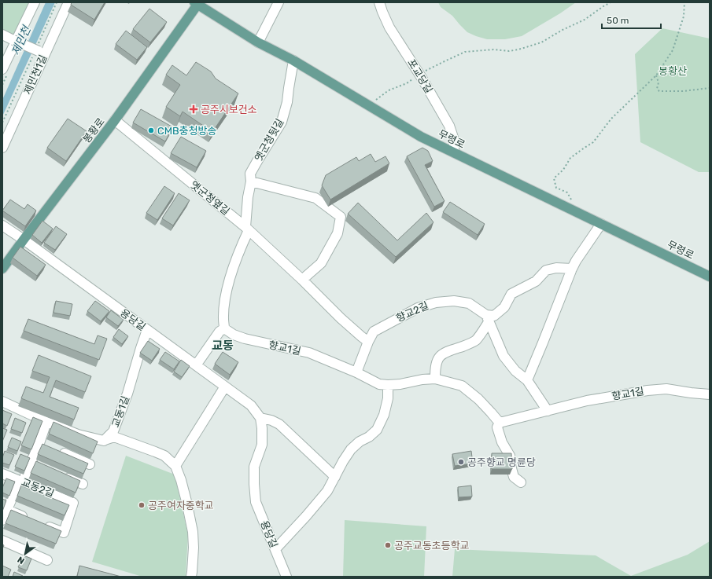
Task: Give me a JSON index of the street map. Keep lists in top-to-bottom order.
{
  "streets": {
    "main road": ["봉황로", "무령로"],
    "street": [
      "제민천1길",
      "포교당길",
      "옛군청뒷길",
      "옛군청옆길",
      "향교2길",
      "용당길",
      "향교1길",
      "교동1길",
      "교동2길"
    ]
  },
  "crossings": [
    ["포교당길", "무령로"],
    ["봉황로", "무령로"],
    ["봉황로", "옛군청옆길"],
    ["봉황로", "용당길"],
    ["무령로", "옛군청뒷길"],
    ["옛군청뒷길", "옛군청옆길"],
    ["옛군청뒷길", "향교1길"],
    ["옛군청옆길", "향교2길"],
    ["향교2길", "향교1길"],
    ["용당길", "교동1길"]
  ],
  "districts": ["교동"],
  "water": ["제민천"],
  "parks": ["봉황산"],
  "places": {
    "health": ["공주시보건소"],
    "other": [
      "CMB충청방송",
      "공주향교 명륜당",
      "공주여자중학교",
      "공주교동초등학교"
    ]
  },
  "scale_bar": "50 m",
  "north": "bottom left"
}
